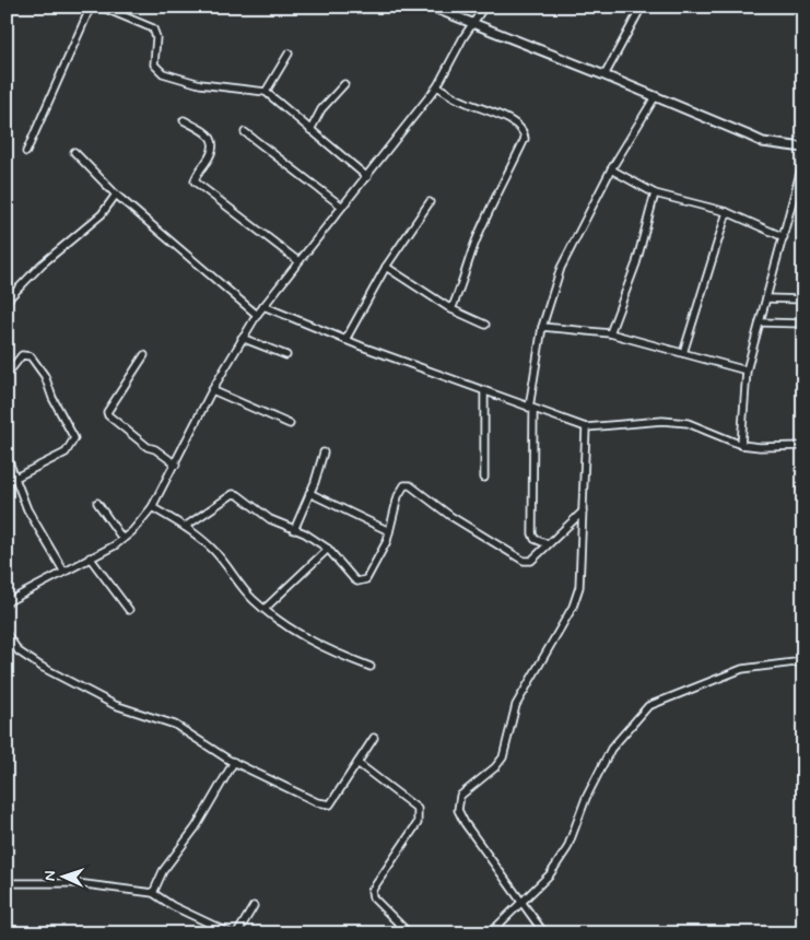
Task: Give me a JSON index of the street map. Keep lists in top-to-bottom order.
{
  "north": "left"
}
